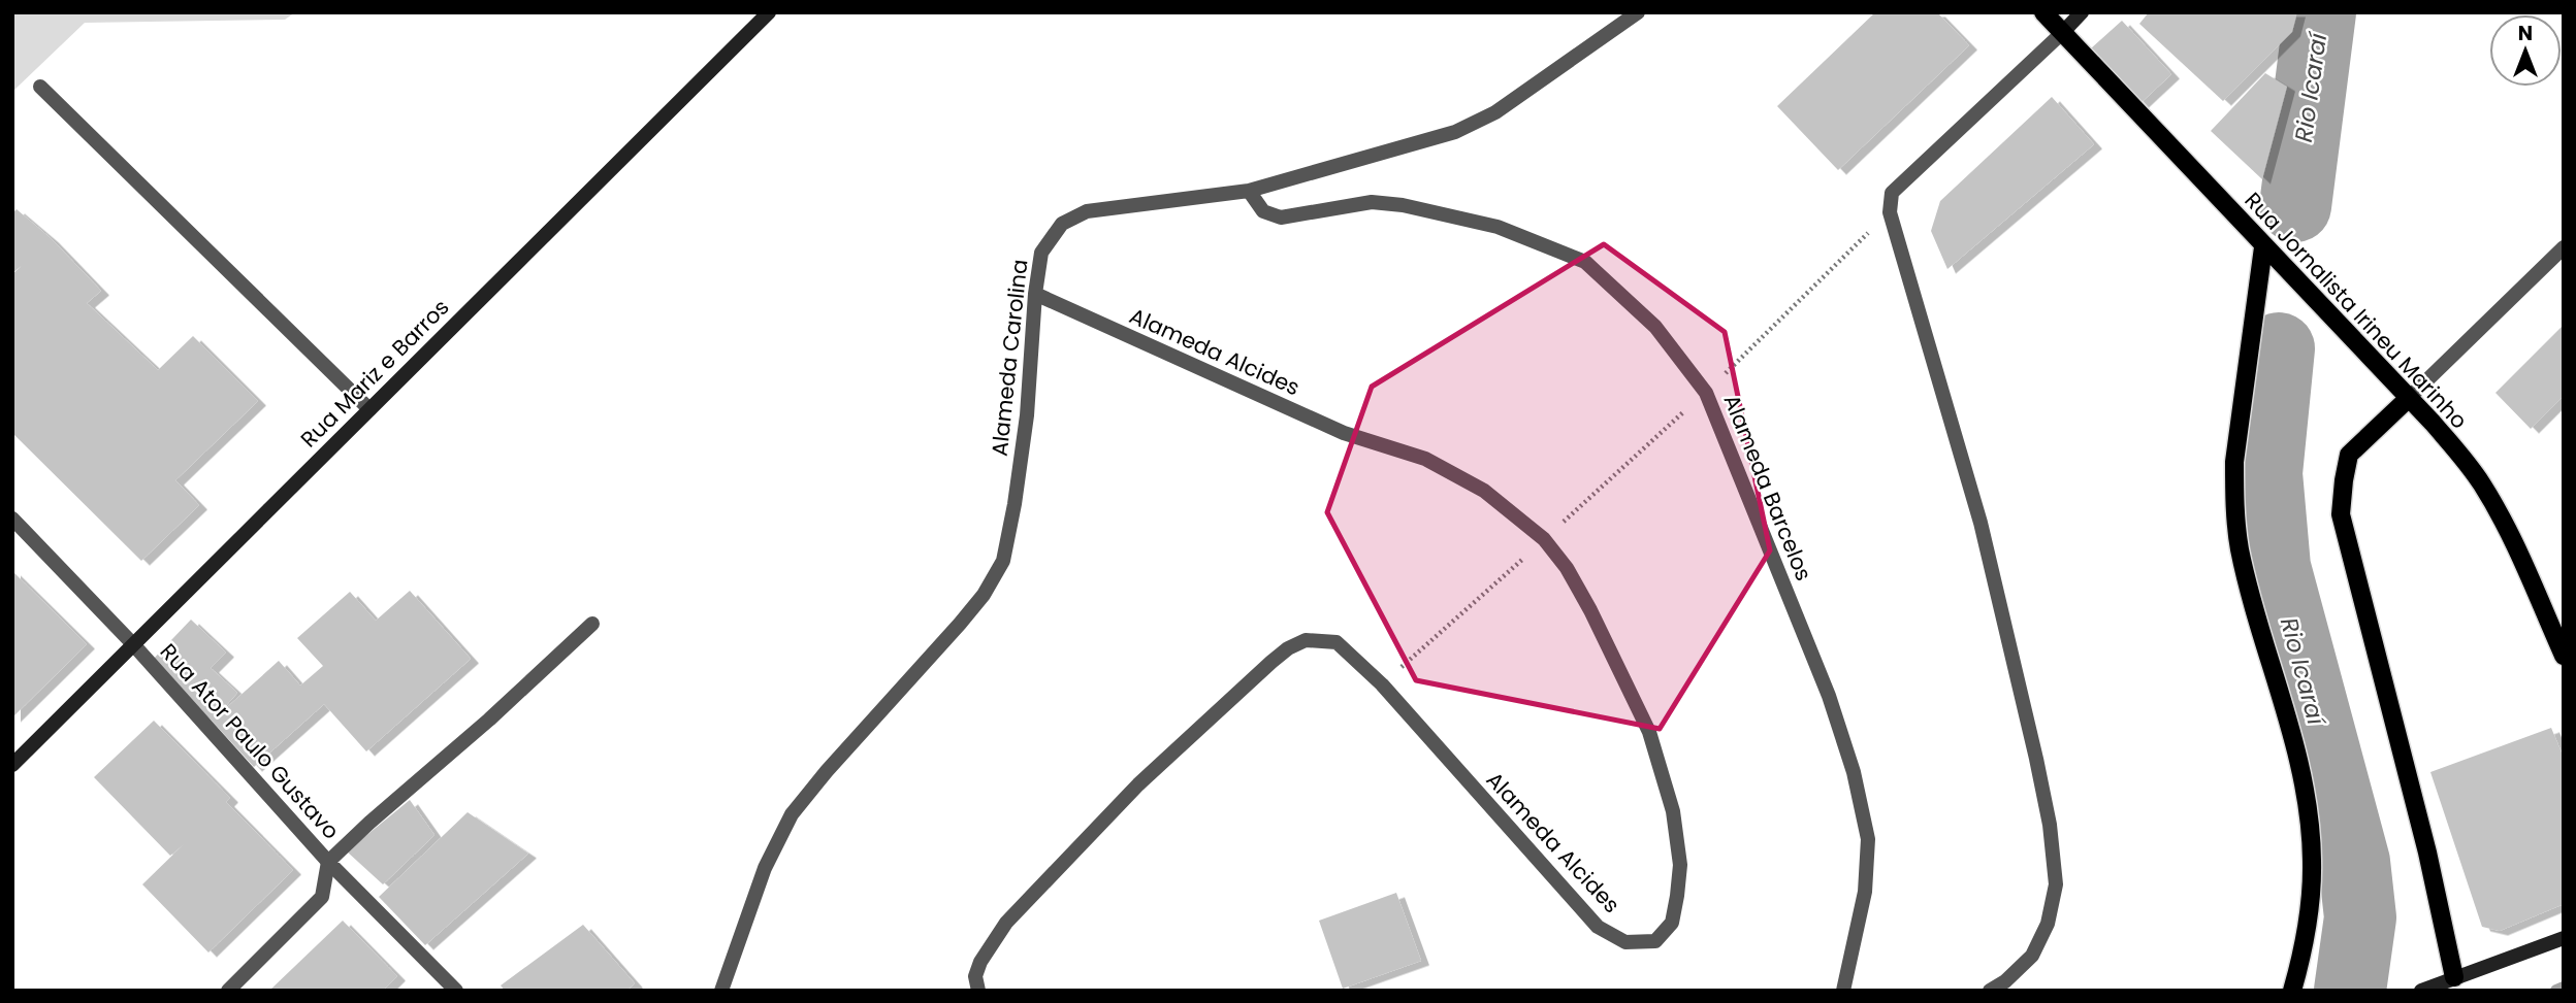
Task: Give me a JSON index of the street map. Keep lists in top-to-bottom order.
{
  "streets": {
    "main road": ["Rua Jornalista Irineu Marinho", "Rua Mariz e Barros"],
    "street": [
      "Alameda Alcides",
      "Alameda Carolina",
      "Alameda Barcelos",
      "Rua Ator Paulo Gustavo"
    ]
  },
  "crossings": [
    ["Alameda Alcides", "Alameda Carolina"],
    ["Alameda Carolina", "Alameda Barcelos"],
    ["Rua Mariz e Barros", "Rua Ator Paulo Gustavo"]
  ],
  "water": ["Rio Icaraí"],
  "north": "top"
}
